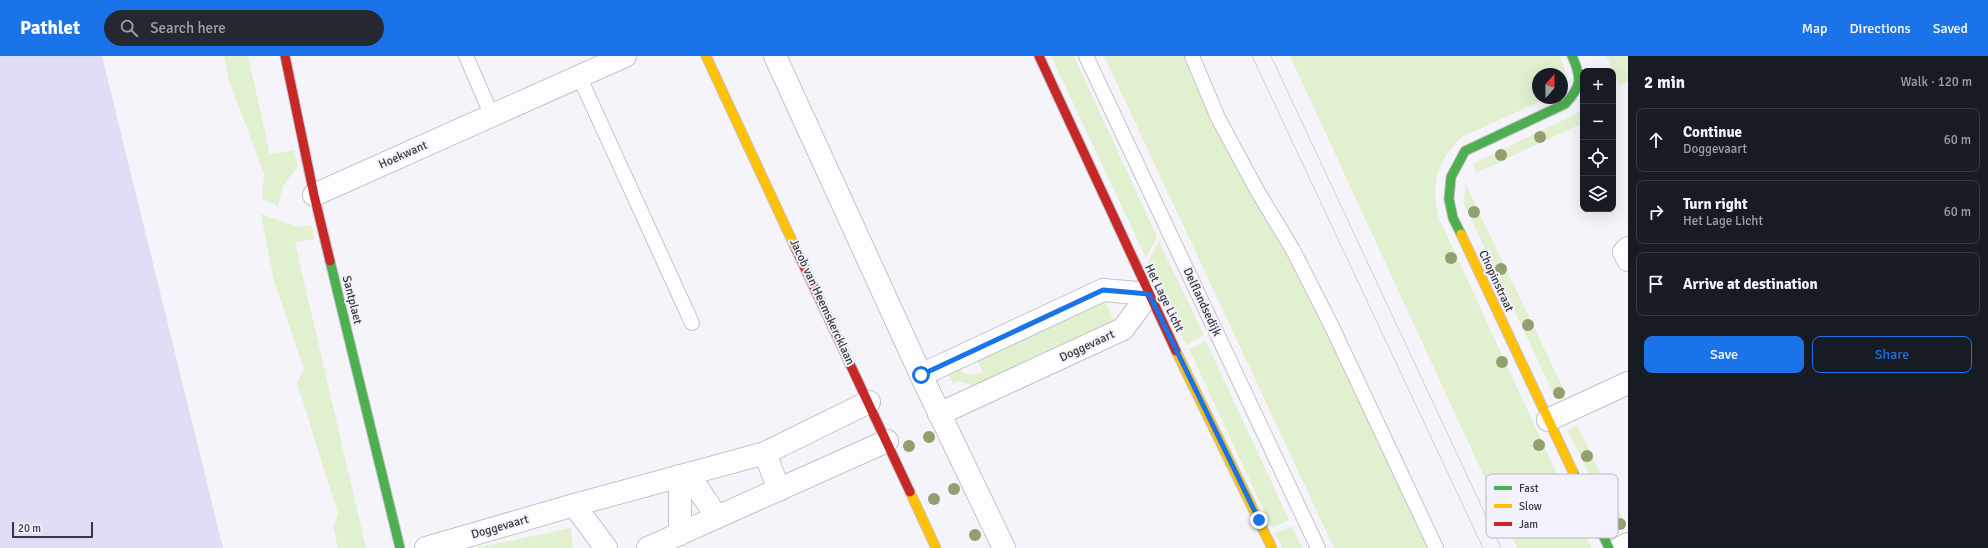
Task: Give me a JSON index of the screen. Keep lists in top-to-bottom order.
{
  "streets": {
    "street": [
      "Hoekwant",
      "Chopinstraat",
      "Het Lage Licht",
      "Santplaet",
      "Jacob van Heemskercklaan",
      "Doggevaart"
    ],
    "lane": ["Delflandsedijk"]
  },
  "crossings": [
    ["Hoekwant", "Santplaet"],
    ["Het Lage Licht", "Doggevaart"],
    ["Jacob van Heemskercklaan", "Doggevaart"]
  ],
  "legend": ["Fast", "Slow", "Jam"],
  "scale_bar": "20 m",
  "north": "top",
  "page": {
    "header": "Pathlet",
    "search": "Search here",
    "nav": ["Map", "Directions", "Saved"],
    "heading": ["2 min", "Walk · 120 m"],
    "map_buttons": ["+", "−"],
    "list": [
      ["Continue", "Doggevaart", "60 m"],
      ["Turn right", "Het Lage Licht", "60 m"],
      "Arrive at destination"
    ],
    "buttons": ["Save", "Share"],
    "scale": "20 m"
  }
}
